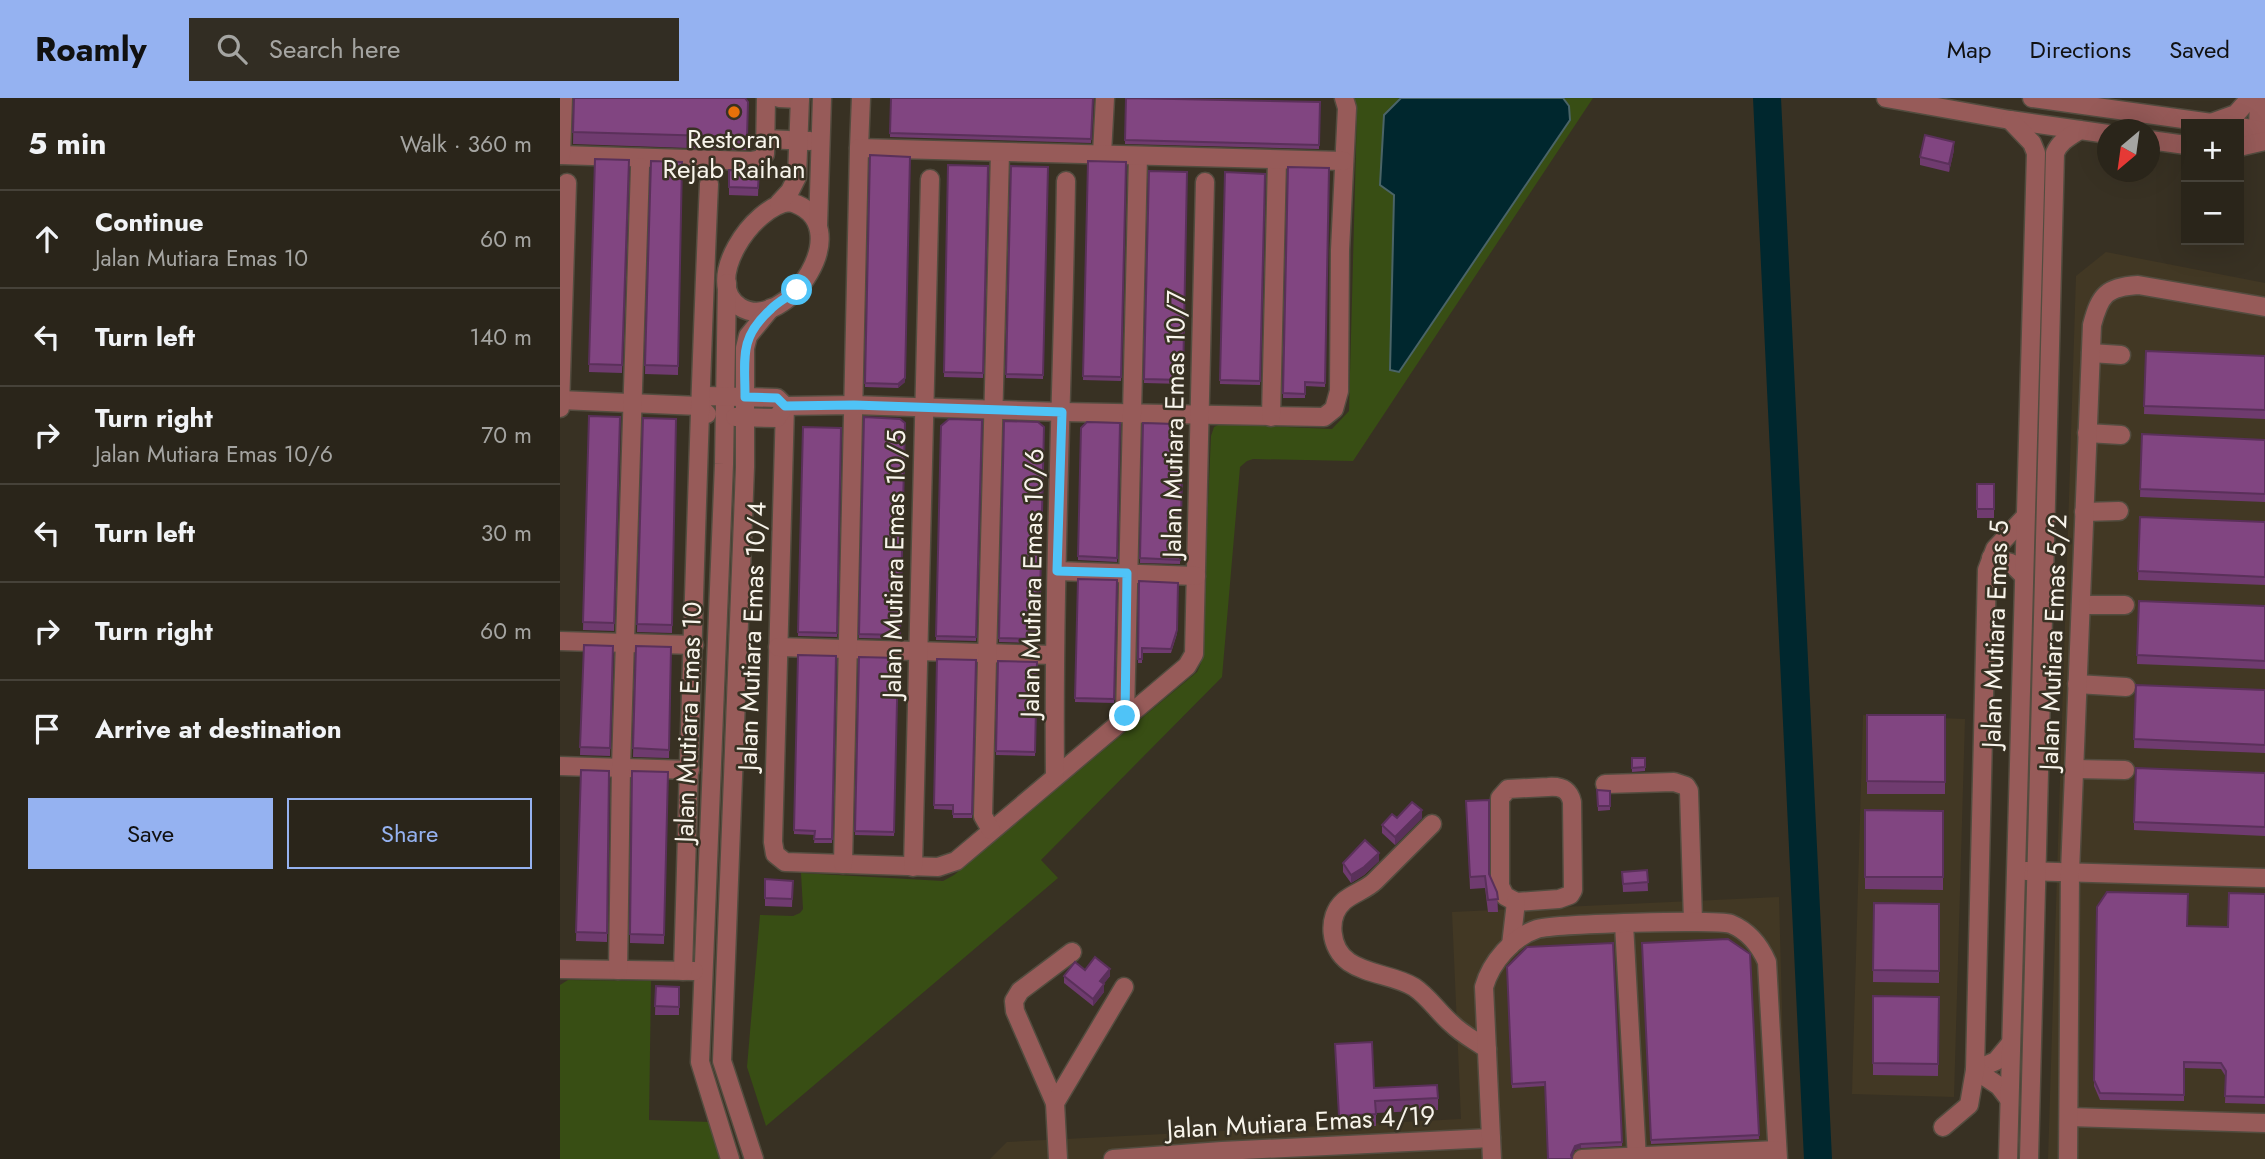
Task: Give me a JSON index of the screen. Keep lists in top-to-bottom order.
{
  "streets": {
    "street": [
      "Jalan Mutiara Emas 10/7",
      "Jalan Mutiara Emas 10/5",
      "Jalan Mutiara Emas 10/6",
      "Jalan Mutiara Emas 5",
      "Jalan Mutiara Emas 10/4",
      "Jalan Mutiara Emas 5/2",
      "Jalan Mutiara Emas 10",
      "Jalan Mutiara Emas 4/19"
    ]
  },
  "places": ["Restoran Rejab Raihan"],
  "north": "bottom left",
  "page": {
    "header": "Roamly",
    "search": "Search here",
    "nav": ["Map", "Directions", "Saved"],
    "heading": ["5 min", "Walk · 360 m"],
    "map_buttons": ["+", "−"],
    "list": [
      ["Continue", "Jalan Mutiara Emas 10", "60 m"],
      ["Turn left", "140 m"],
      ["Turn right", "Jalan Mutiara Emas 10/6", "70 m"],
      ["Turn left", "30 m"],
      ["Turn right", "60 m"],
      "Arrive at destination"
    ],
    "buttons": ["Save", "Share"]
  }
}
